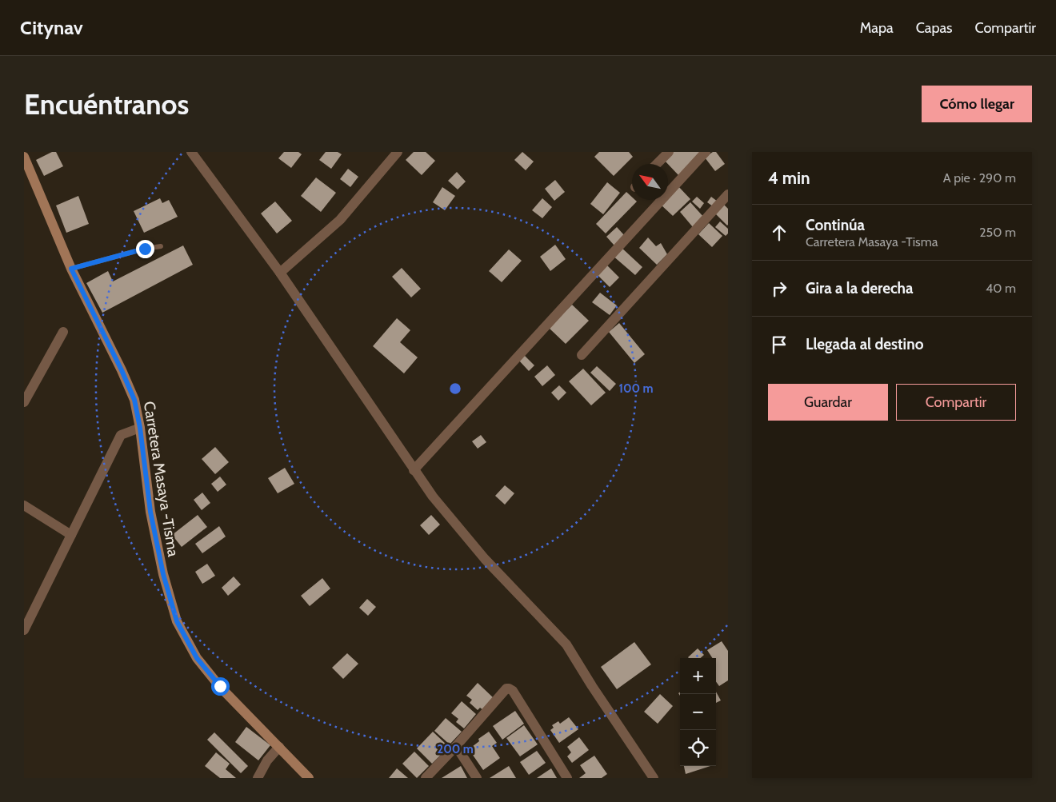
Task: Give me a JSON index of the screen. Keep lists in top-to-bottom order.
{
  "streets": {
    "main road": ["Carretera Masaya -Tisma"]
  },
  "north": "top left",
  "page": {
    "header": "Citynav",
    "nav": ["Mapa", "Capas", "Compartir"],
    "buttons": [
      "Cómo llegar",
      ["Guardar", "Compartir"]
    ],
    "title": "Encuéntranos",
    "heading": ["4 min", "A pie · 290 m"],
    "list": [
      ["Continúa", "Carretera Masaya -Tisma", "250 m"],
      ["Gira a la derecha", "40 m"],
      "Llegada al destino"
    ],
    "map_buttons": ["+", "−"]
  },
  "rings": ["100 m", "200 m"]
}
